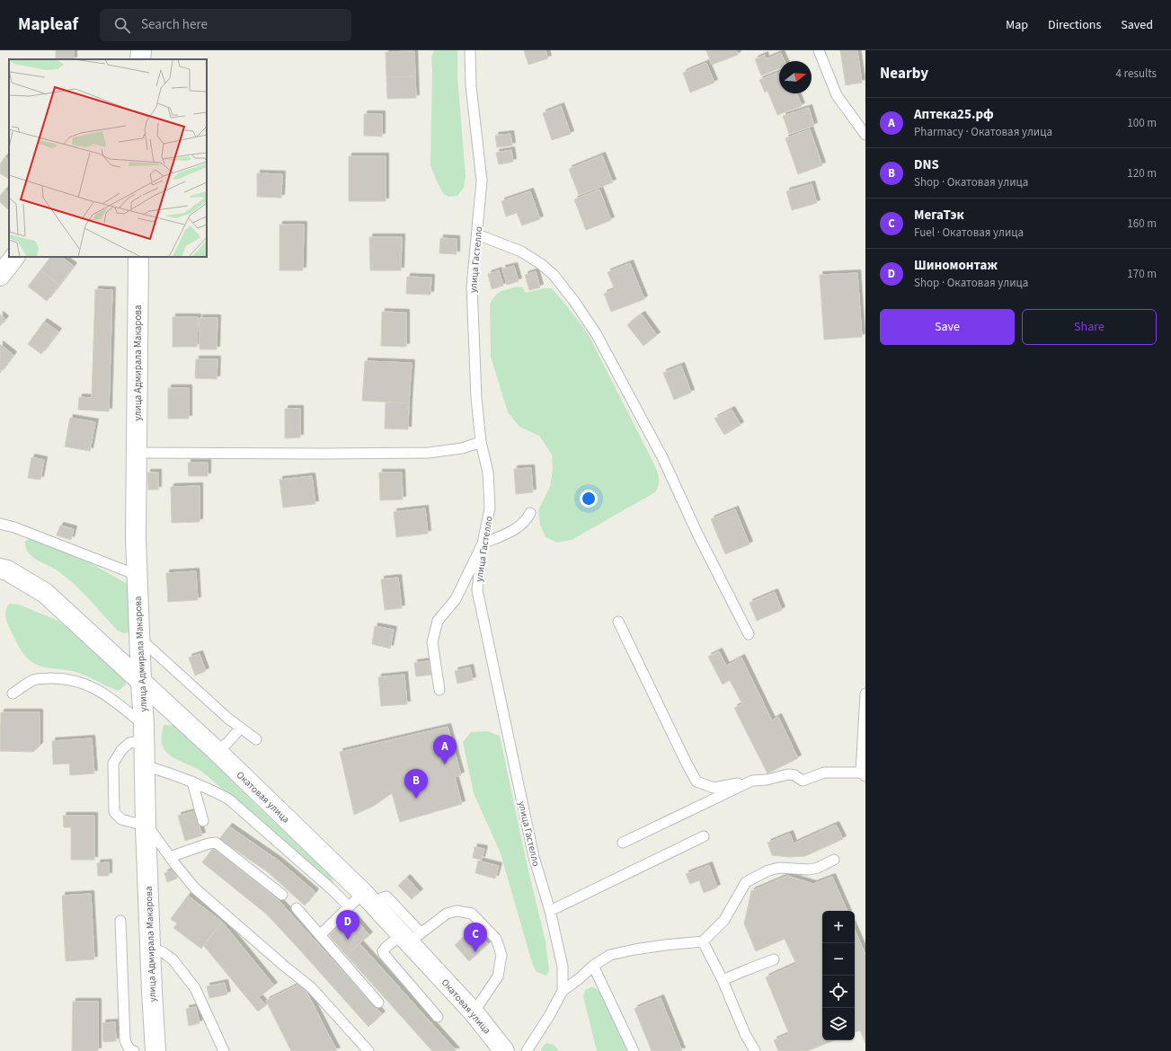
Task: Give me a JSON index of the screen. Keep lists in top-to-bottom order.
{
  "streets": {
    "street": ["улица Адмирала Макарова", "Окатовая улица"],
    "lane": ["улица Гастелло"]
  },
  "crossings": [
    ["улица Адмирала Макарова", "Окатовая улица"]
  ],
  "north": "right",
  "page": {
    "header": "Mapleaf",
    "search": "Search here",
    "nav": ["Map", "Directions", "Saved"],
    "heading": ["Nearby", "4 results"],
    "list": [
      {
        "mark": "A",
        "name": "Аптека25.рф",
        "note": "Pharmacy · Окатовая улица",
        "value": "100 m"
      },
      {
        "mark": "B",
        "name": "DNS",
        "note": "Shop · Окатовая улица",
        "value": "120 m"
      },
      {
        "mark": "C",
        "name": "МегаТэк",
        "note": "Fuel · Окатовая улица",
        "value": "160 m"
      },
      {
        "mark": "D",
        "name": "Шиномонтаж",
        "note": "Shop · Окатовая улица",
        "value": "170 m"
      }
    ],
    "buttons": ["Save", "Share"],
    "pins": [
      "A",
      "B",
      "D",
      "C"
    ],
    "map_buttons": ["+", "−"]
  }
}
